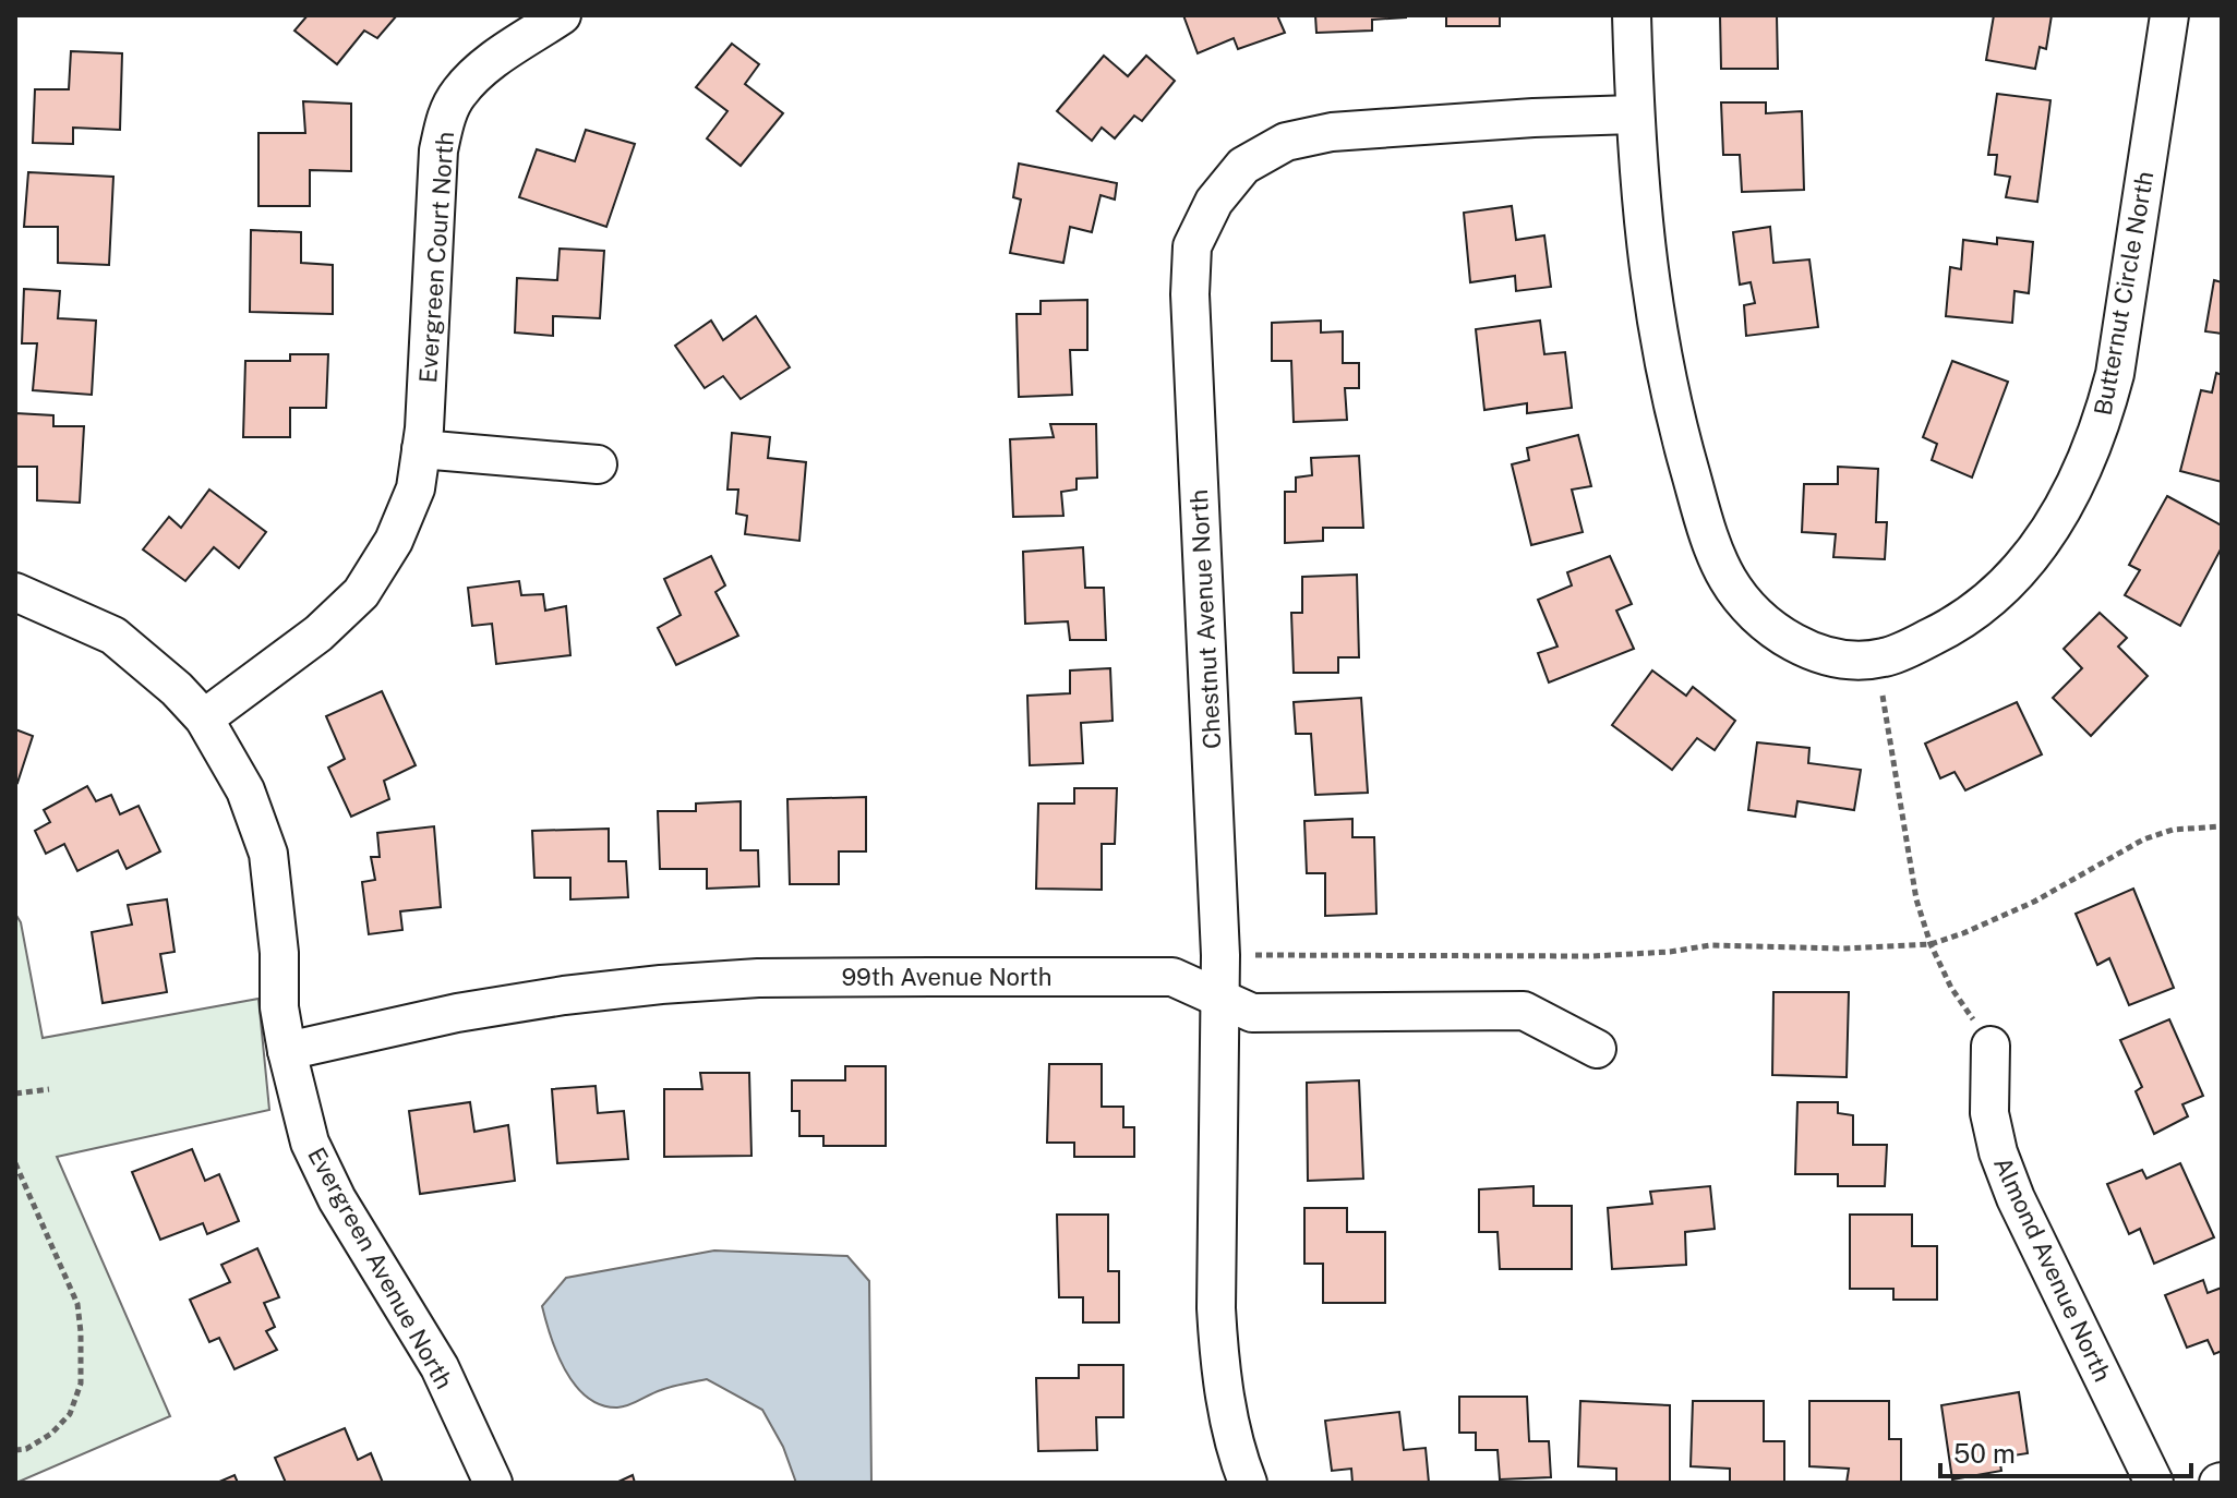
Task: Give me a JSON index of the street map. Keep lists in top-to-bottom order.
{
  "streets": {
    "street": [
      "Evergreen Court North",
      "Butternut Circle North",
      "Chestnut Avenue North",
      "99th Avenue North",
      "Evergreen Avenue North",
      "Almond Avenue North"
    ]
  },
  "crossings": [
    ["Evergreen Court North", "Evergreen Avenue North"],
    ["Butternut Circle North", "Chestnut Avenue North"],
    ["Chestnut Avenue North", "99th Avenue North"],
    ["99th Avenue North", "Evergreen Avenue North"]
  ],
  "scale_bar": "50 m"
}
